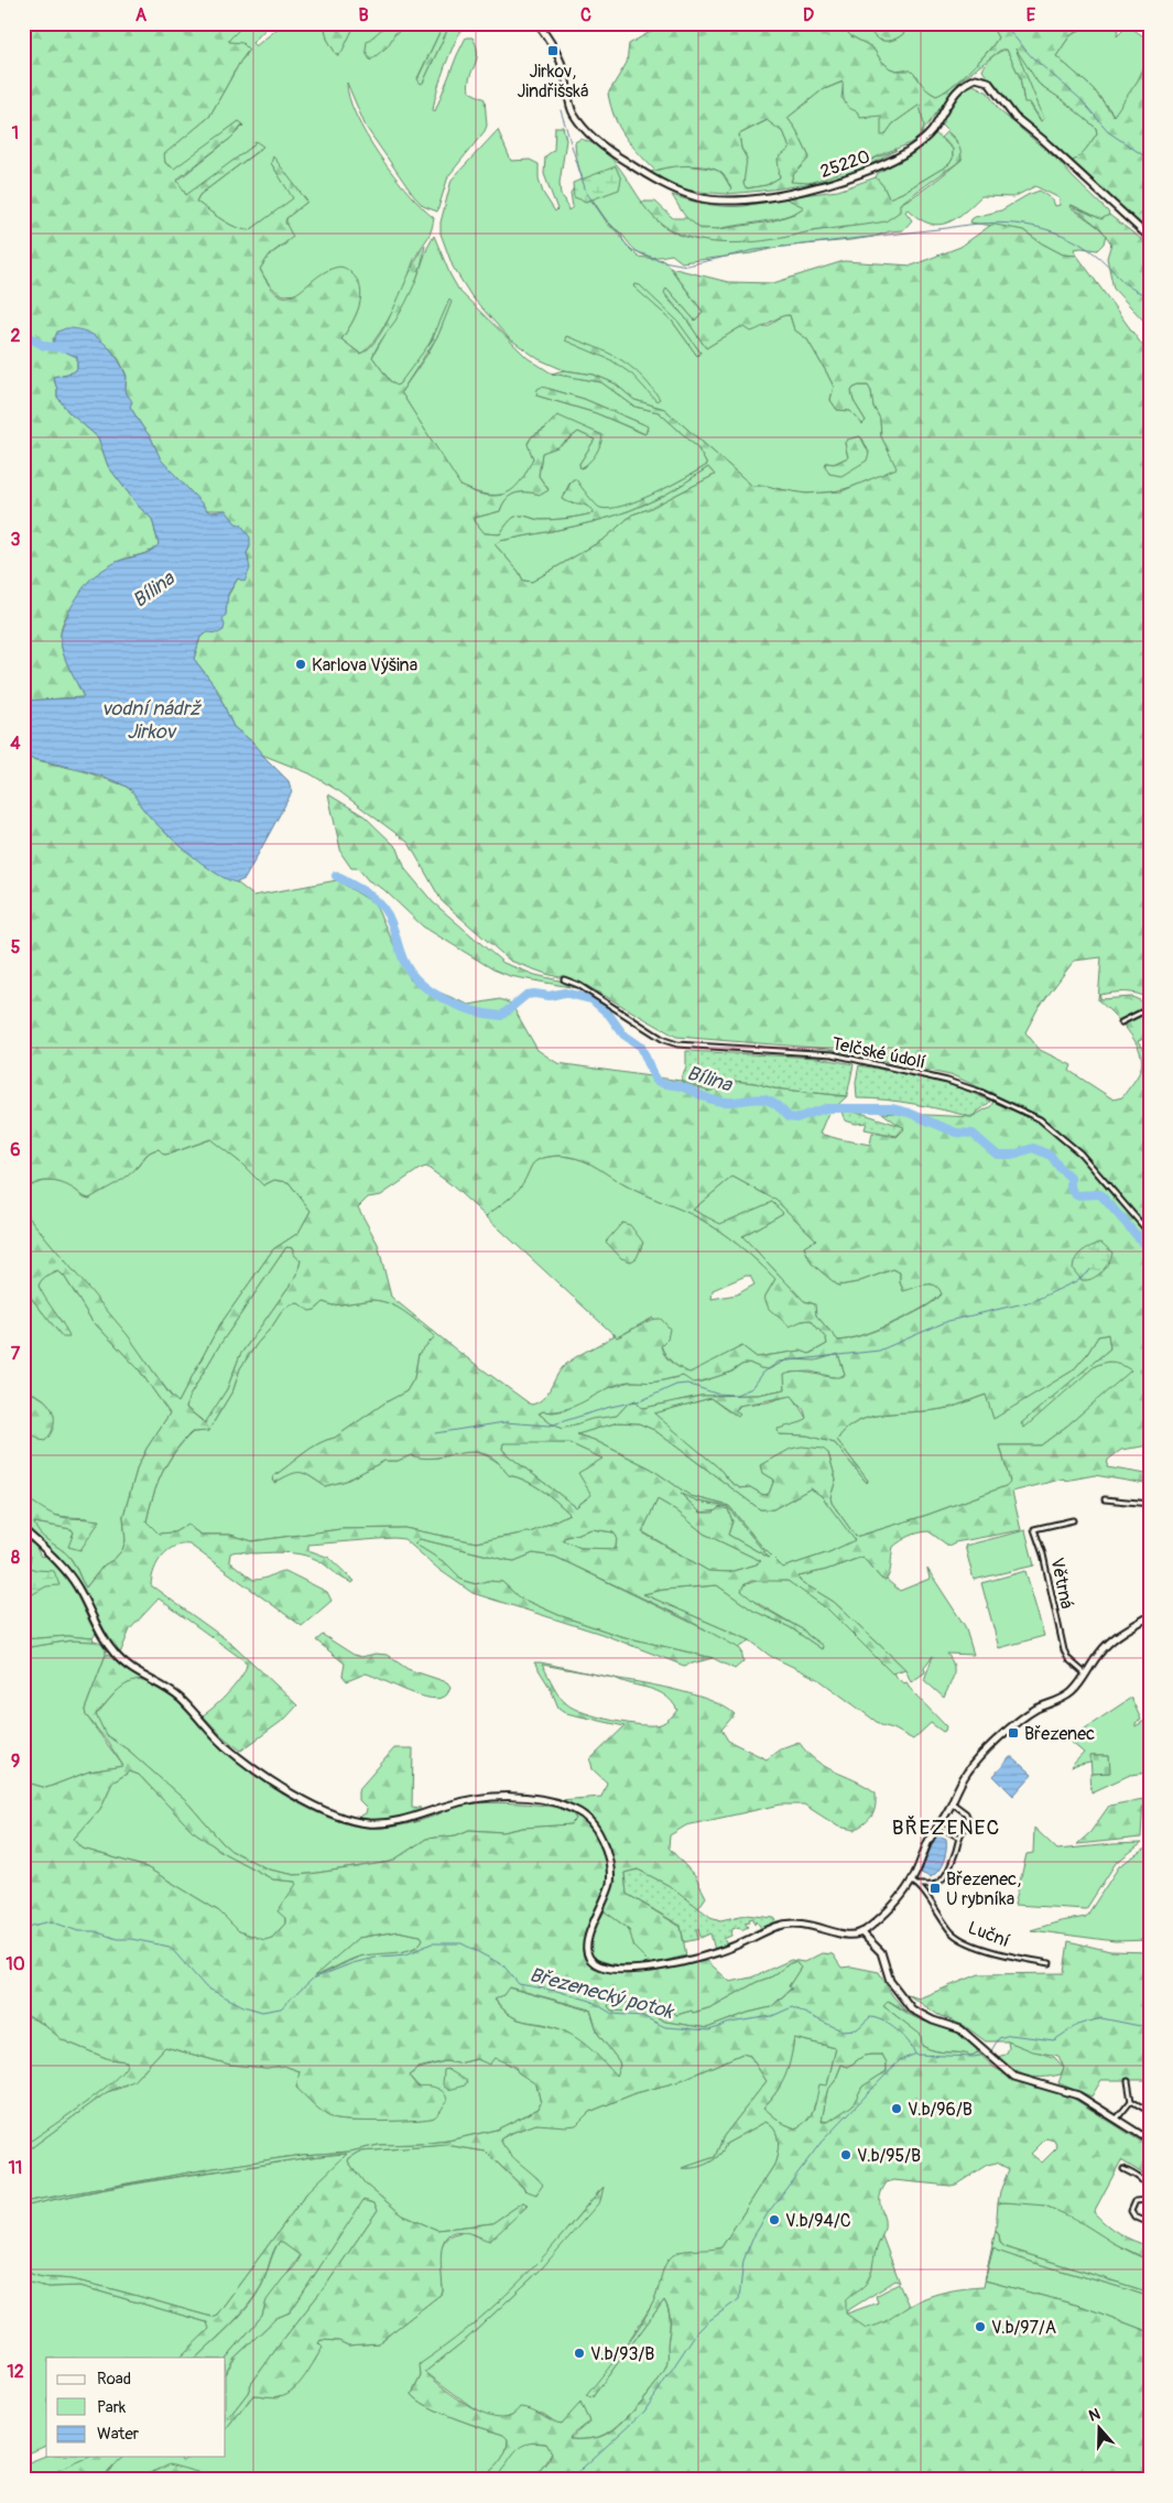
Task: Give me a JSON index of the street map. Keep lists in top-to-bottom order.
{
  "streets": {
    "street": [
      "25220",
      "Telčské údolí",
      "Větrná",
      "Luční"
    ]
  },
  "districts": ["BŘEZENEC"],
  "water": ["Bílina", "vodní nádrž Jirkov", "Březenecký potok"],
  "places": {
    "transit": ["Jirkov, Jindřišská", "Březenec", "Březenec, U rybníka"],
    "other": [
      "Karlova Výšina",
      "V.b/96/B",
      "V.b/95/B",
      "V.b/94/C",
      "V.b/97/A",
      "V.b/93/B"
    ]
  },
  "legend": ["Road", "Park", "Water"],
  "north": "top",
  "grid": {
    "columns": [
      "A",
      "B",
      "C",
      "D",
      "E"
    ],
    "rows": [
      "1",
      "2",
      "3",
      "4",
      "5",
      "6",
      "7",
      "8",
      "9",
      "10",
      "11",
      "12"
    ]
  }
}
